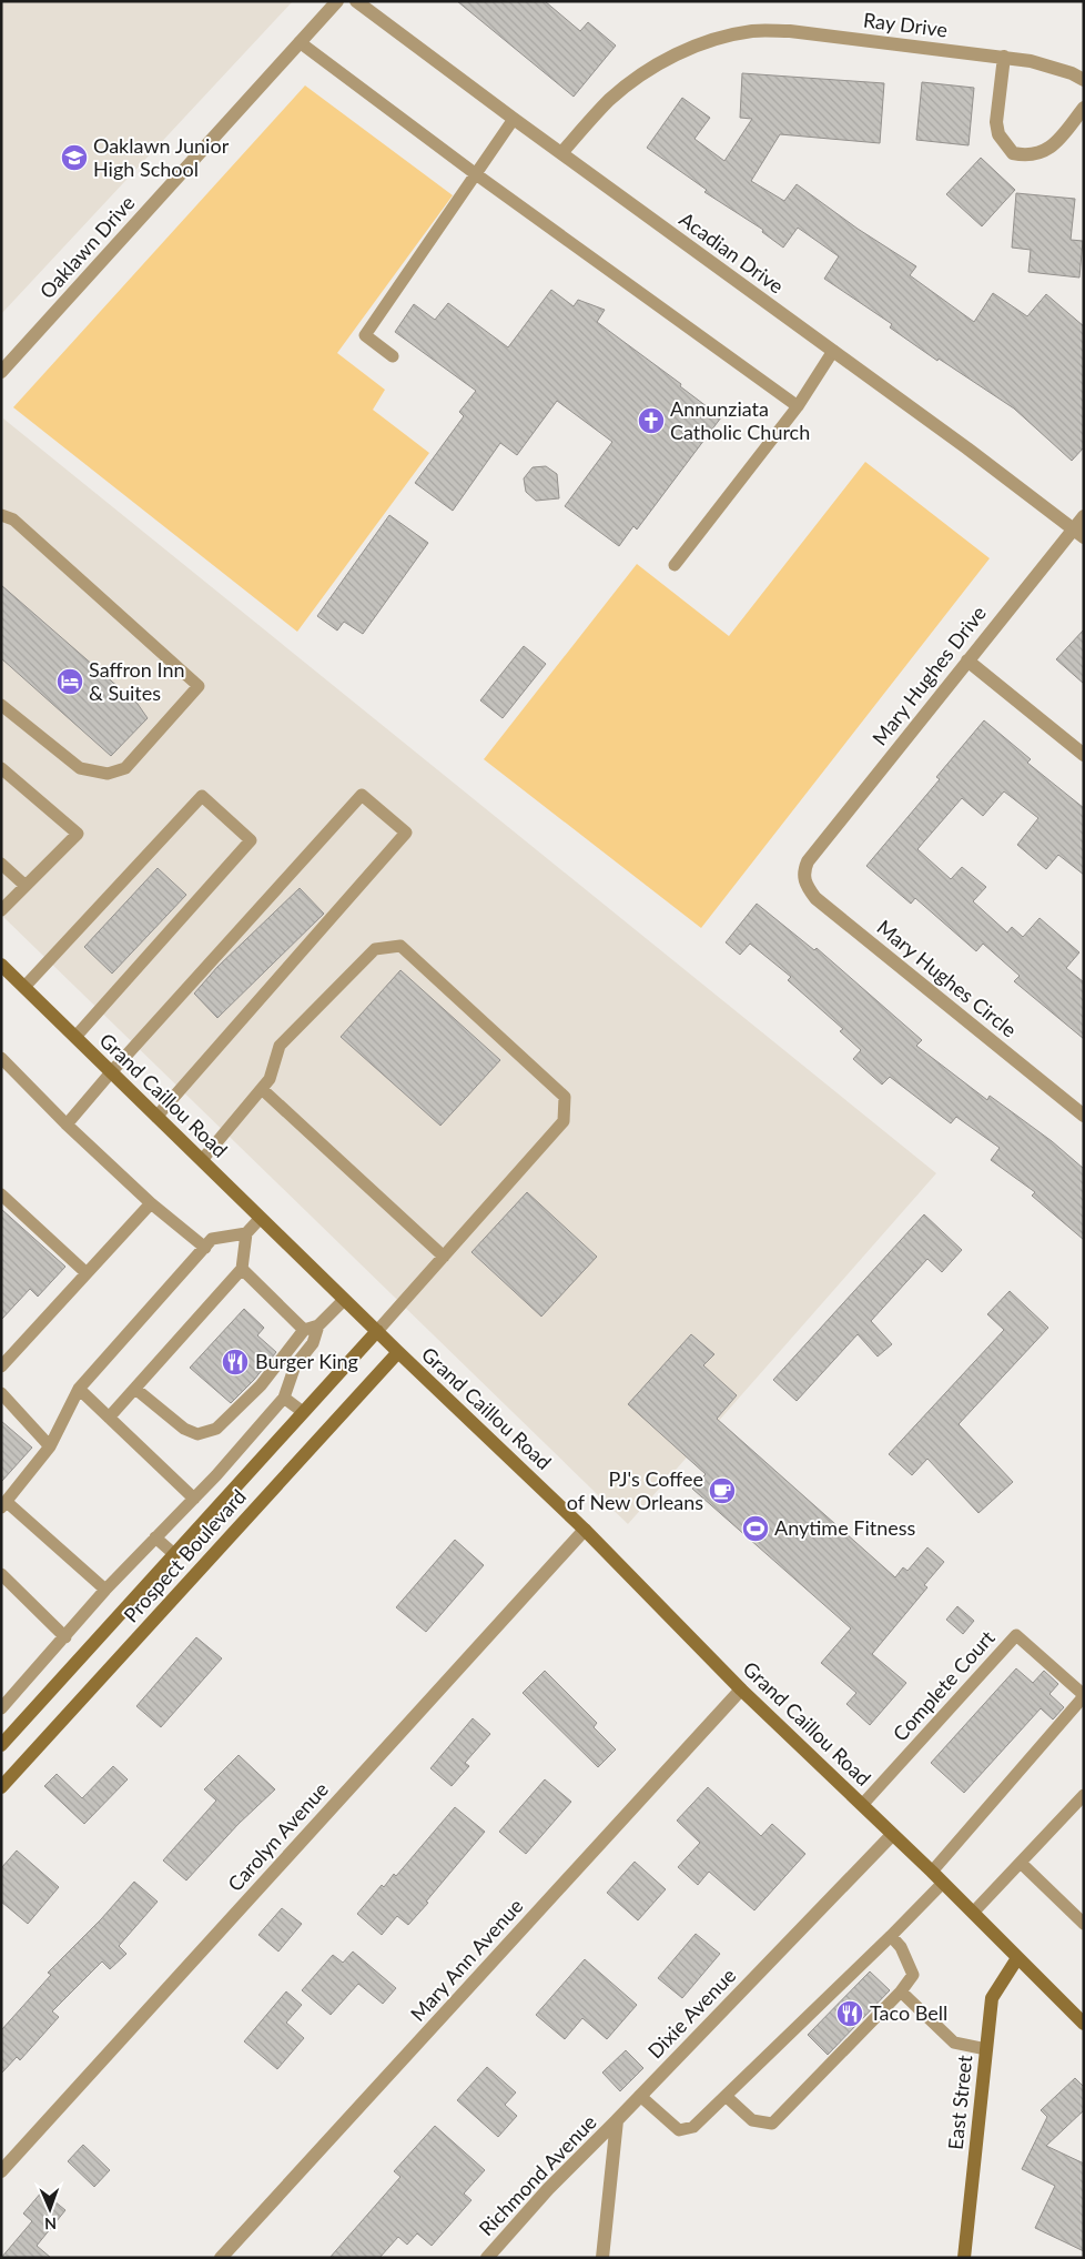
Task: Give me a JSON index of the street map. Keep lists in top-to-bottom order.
{
  "streets": {
    "main road": ["Grand Caillou Road", "Prospect Boulevard", "East Street"],
    "street": [
      "Ray Drive",
      "Oaklawn Drive",
      "Acadian Drive",
      "Mary Hughes Drive",
      "Mary Hughes Circle",
      "Carolyn Avenue",
      "Mary Ann Avenue",
      "Dixie Avenue",
      "Richmond Avenue"
    ],
    "lane": ["Complete Court"]
  },
  "crossings": [
    ["Ray Drive", "Acadian Drive"],
    ["Acadian Drive", "Mary Hughes Drive"],
    ["Mary Hughes Drive", "Mary Hughes Circle"],
    ["Grand Caillou Road", "Prospect Boulevard"],
    ["Grand Caillou Road", "Complete Court"],
    ["Grand Caillou Road", "Carolyn Avenue"],
    ["Grand Caillou Road", "Mary Ann Avenue"],
    ["Grand Caillou Road", "Dixie Avenue"],
    ["Grand Caillou Road", "East Street"],
    ["Dixie Avenue", "Richmond Avenue"]
  ],
  "places": {
    "school or university": ["Oaklawn Junior High School"],
    "church": ["Annunziata Catholic Church"],
    "hotel": ["Saffron Inn & Suites"],
    "restaurant": ["Burger King", "Taco Bell"],
    "cafe": ["PJ's Coffee of New Orleans"],
    "sports": ["Anytime Fitness"]
  },
  "north": "bottom"
}
